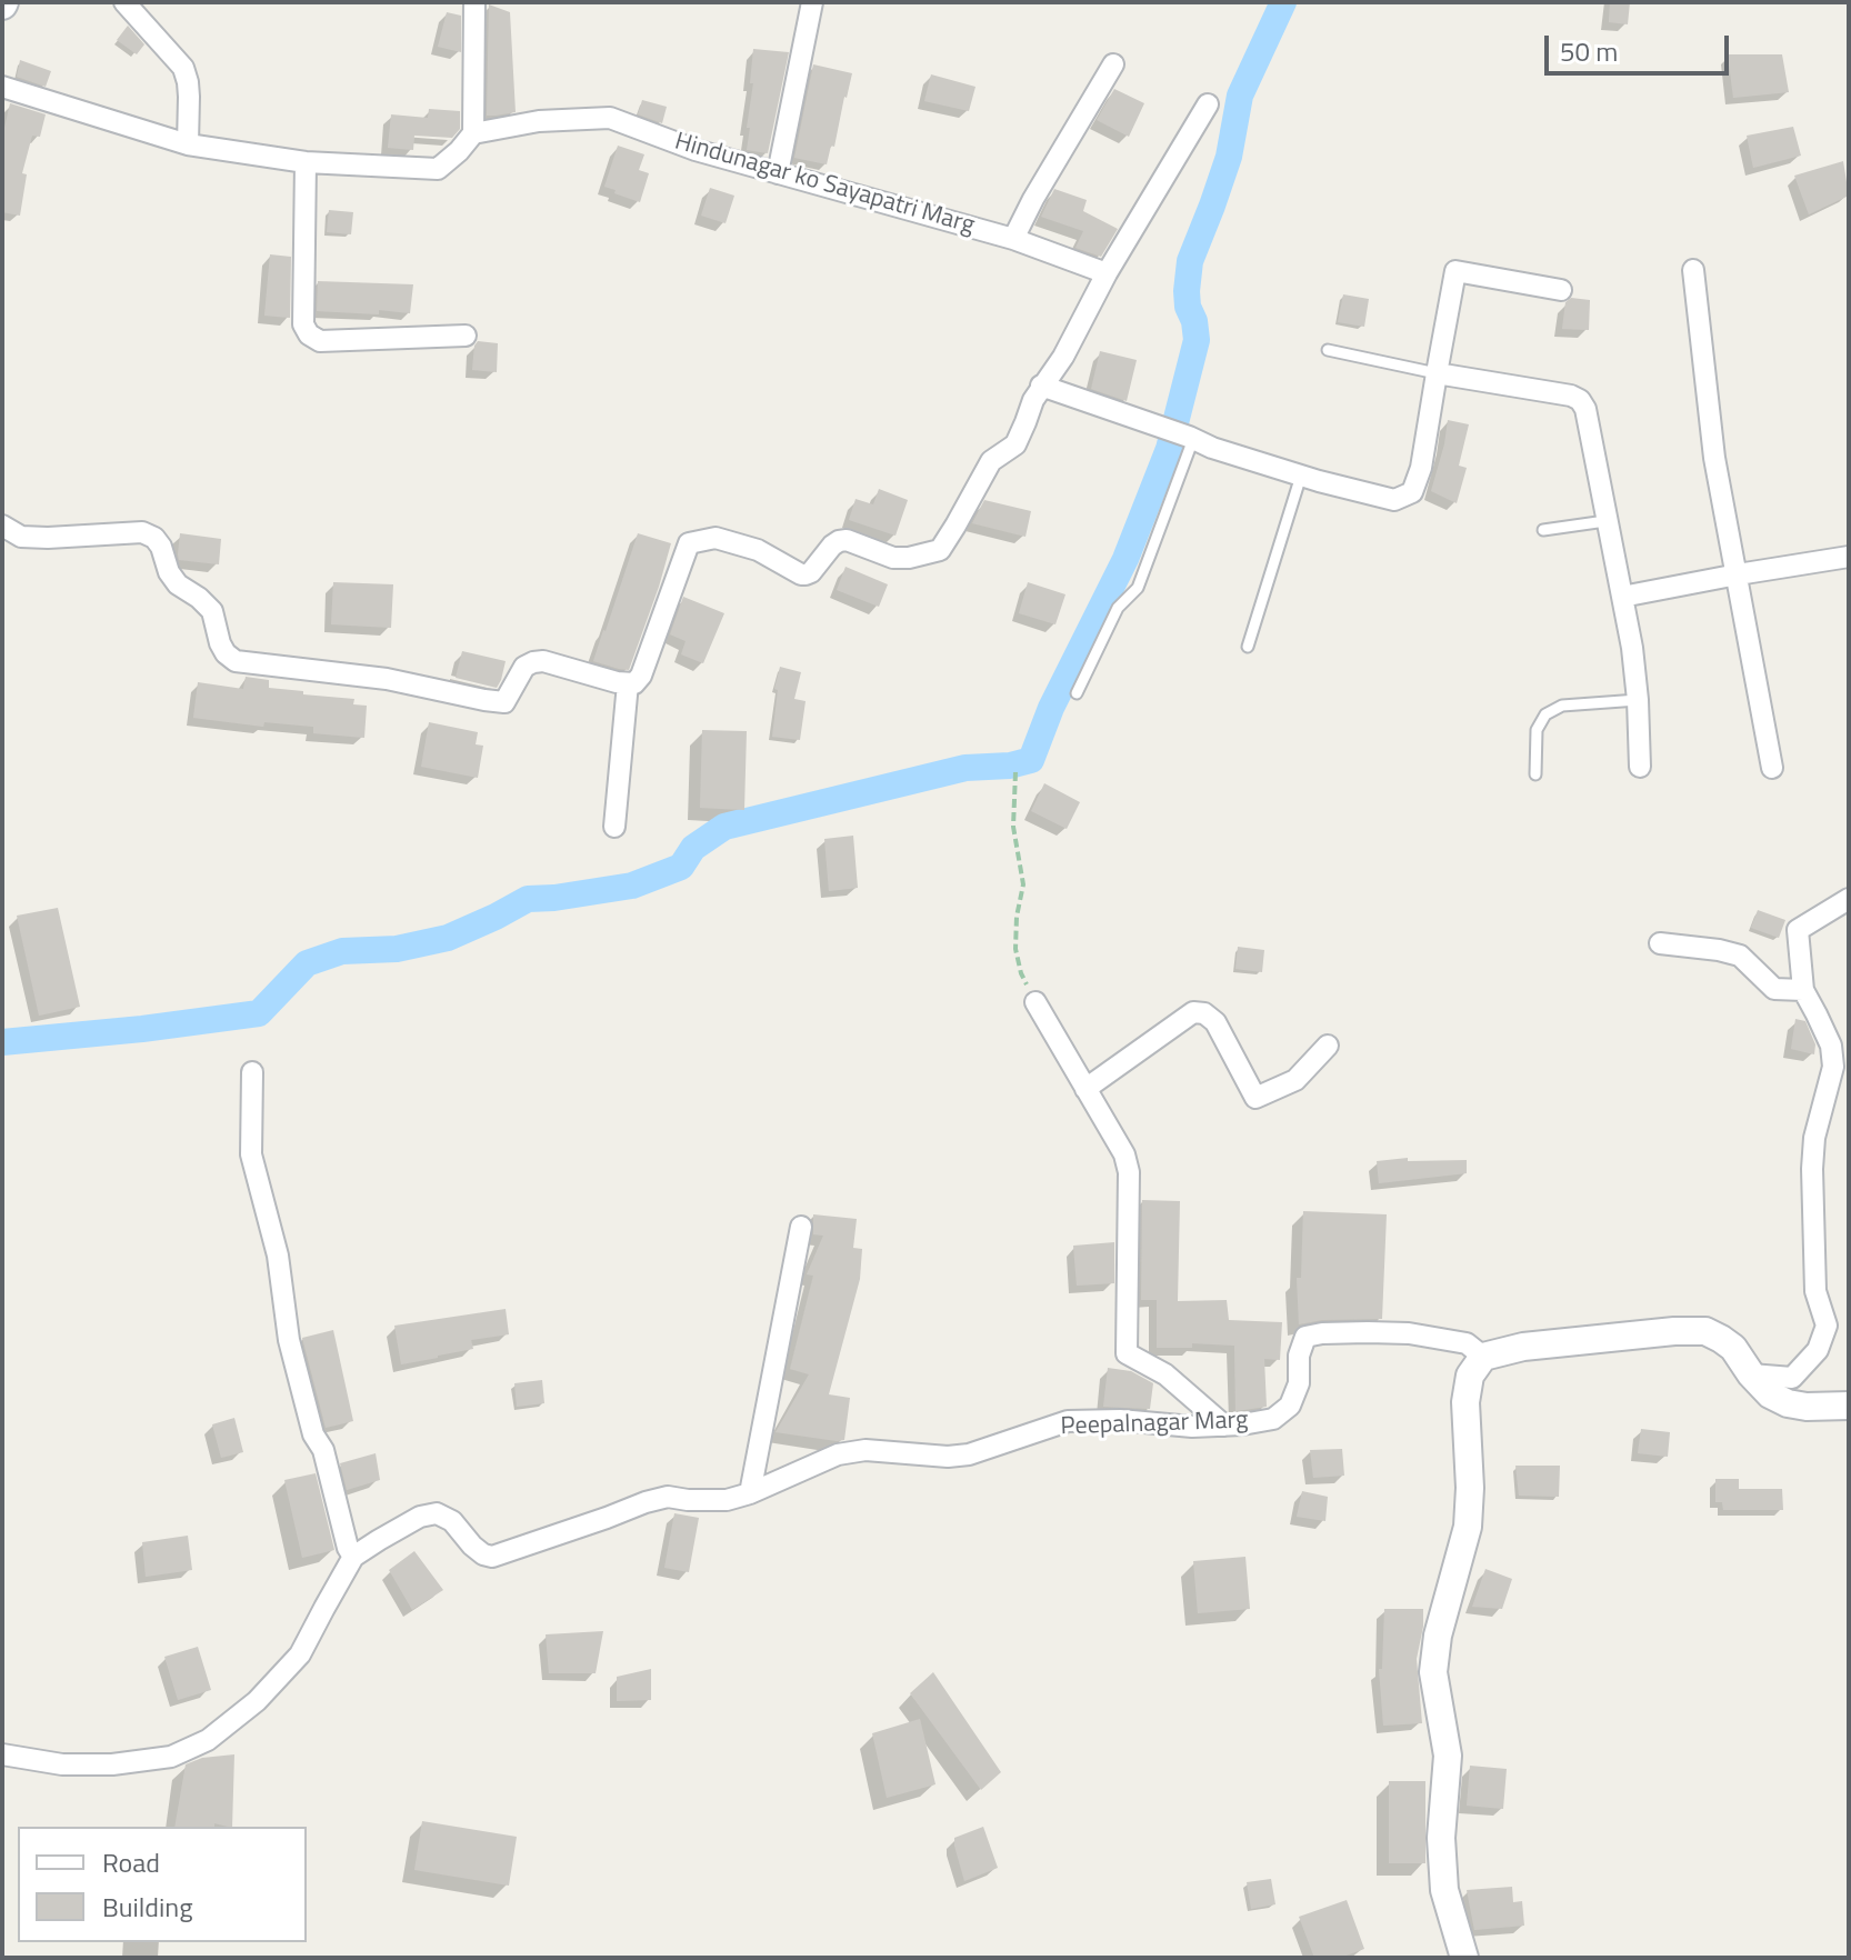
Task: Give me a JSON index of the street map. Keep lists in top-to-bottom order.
{
  "streets": {
    "street": ["Hindunagar ko Sayapatri Marg", "Peepalnagar Marg"]
  },
  "legend": ["Road", "Building"],
  "scale_bar": "50 m"
}
